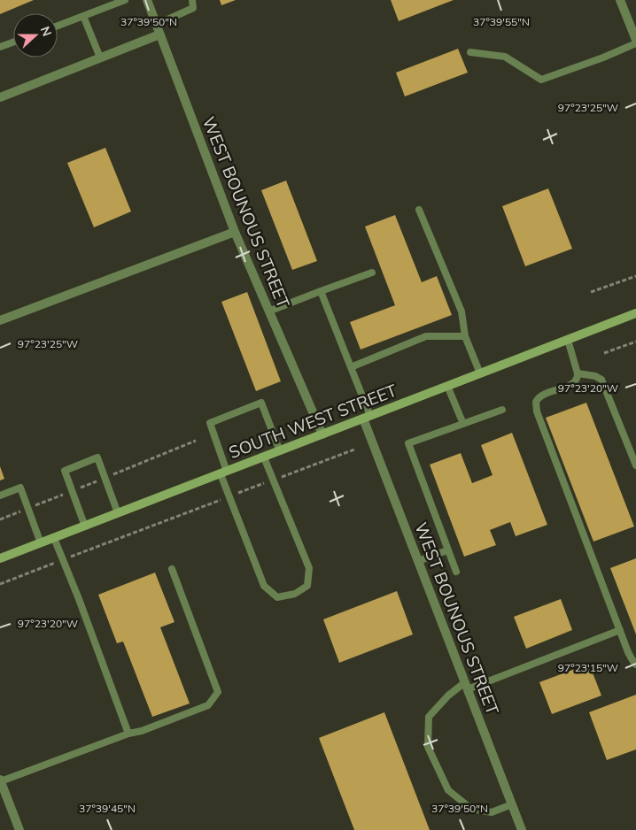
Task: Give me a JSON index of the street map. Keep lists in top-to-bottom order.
{
  "streets": {
    "main road": ["SOUTH WEST STREET"],
    "street": ["WEST BOUNOUS STREET"]
  },
  "crossings": [
    ["WEST BOUNOUS STREET", "SOUTH WEST STREET"]
  ],
  "north": "right",
  "coordinates": [
    "37°39'55\"N",
    "37°39'50\"N",
    "97°23'25\"W",
    "97°23'20\"W",
    "97°23'15\"W",
    "37°39'45\"N"
  ]
}
